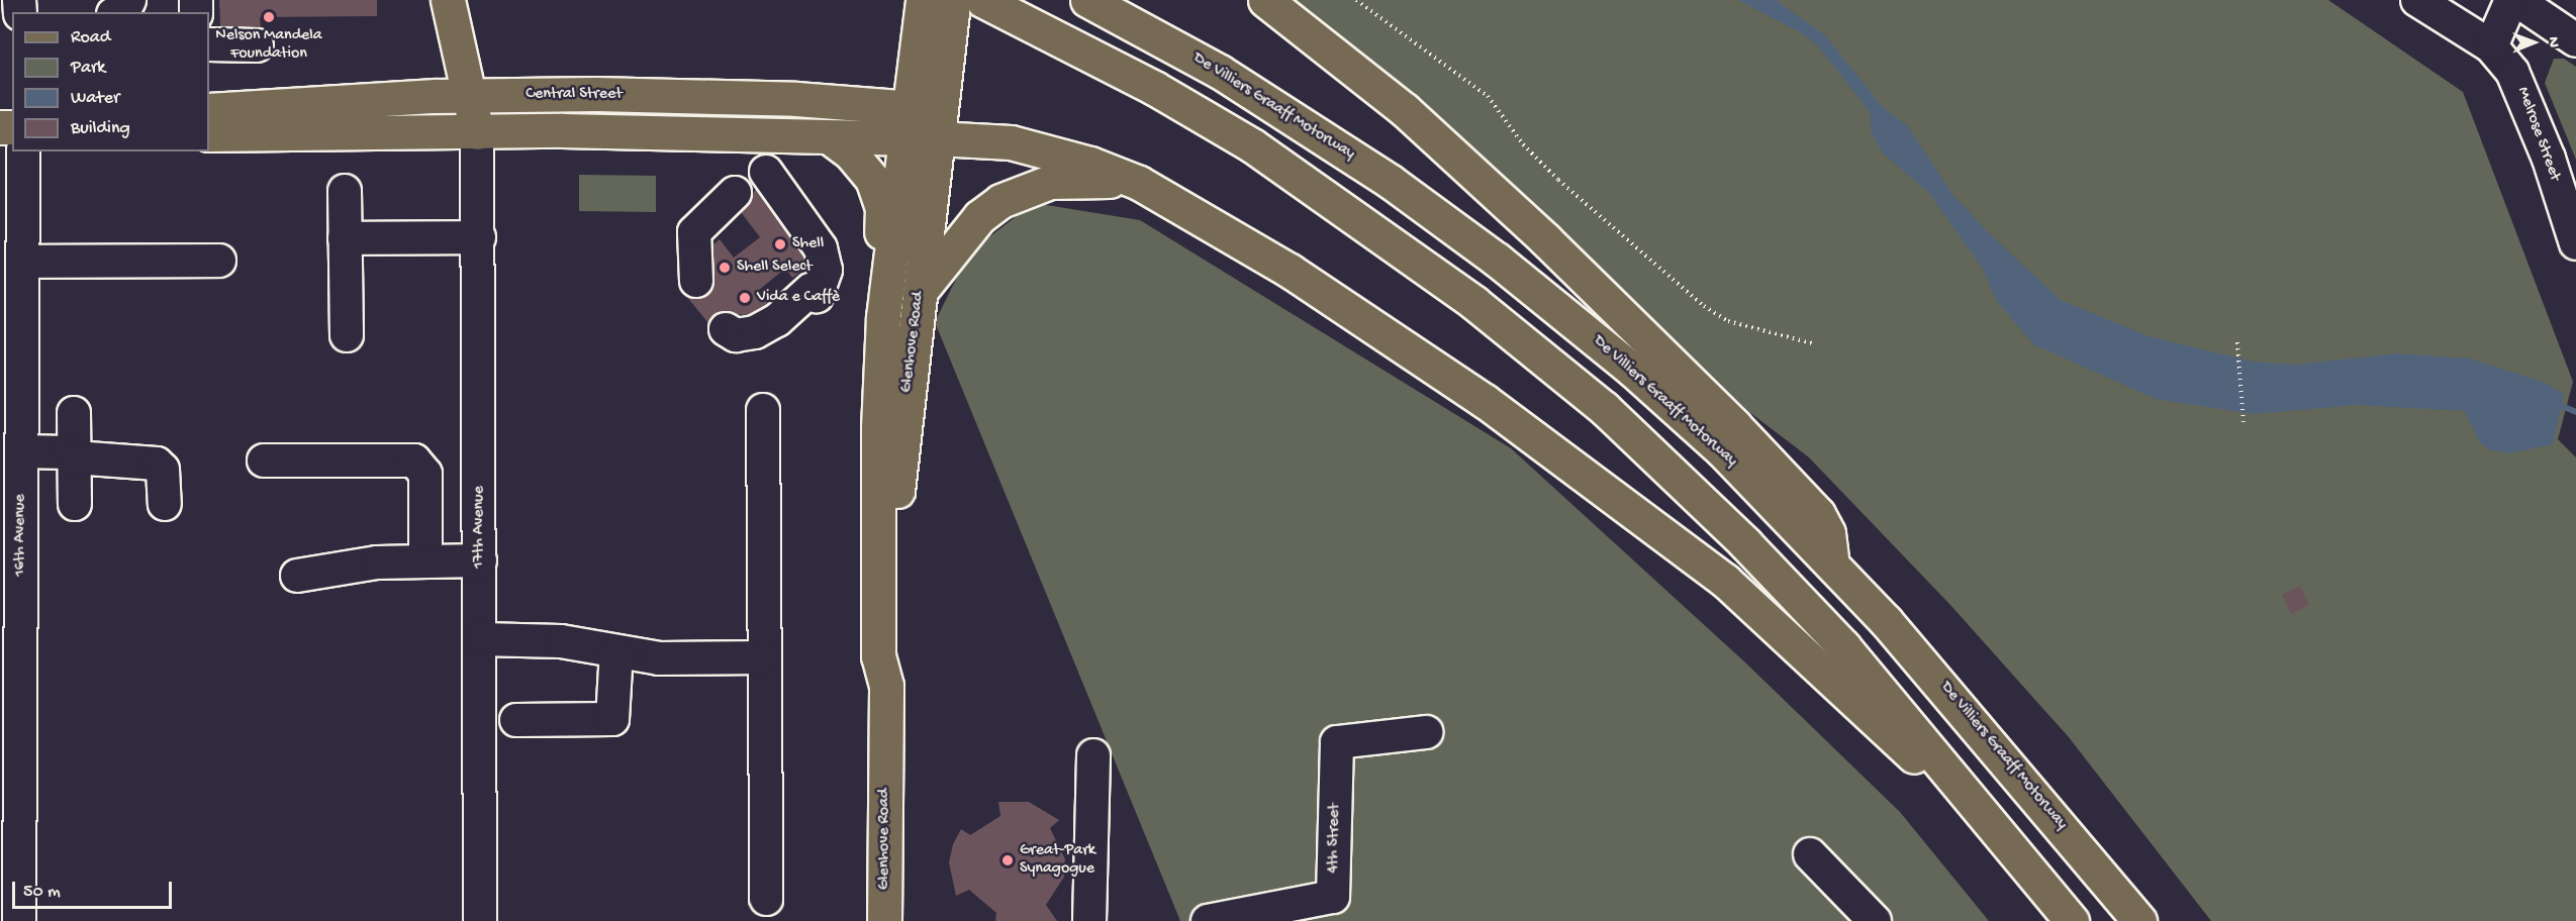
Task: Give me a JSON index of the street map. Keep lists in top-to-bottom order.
{
  "streets": {
    "main road": ["Central Street", "De Villiers Graaff Motorway", "Glenhove Road"],
    "street": [
      "Melrose Street",
      "17th Avenue",
      "16th Avenue",
      "4th Street"
    ]
  },
  "crossings": [
    ["Central Street", "Glenhove Road"]
  ],
  "places": [
    "Nelson Mandela Foundation",
    "Shell",
    "Shell Select",
    "Vida e Caffè",
    "Great-Park Synagogue"
  ],
  "legend": [
    "Road",
    "Park",
    "Water",
    "Building"
  ],
  "scale_bar": "50 m",
  "north": "right"
}
